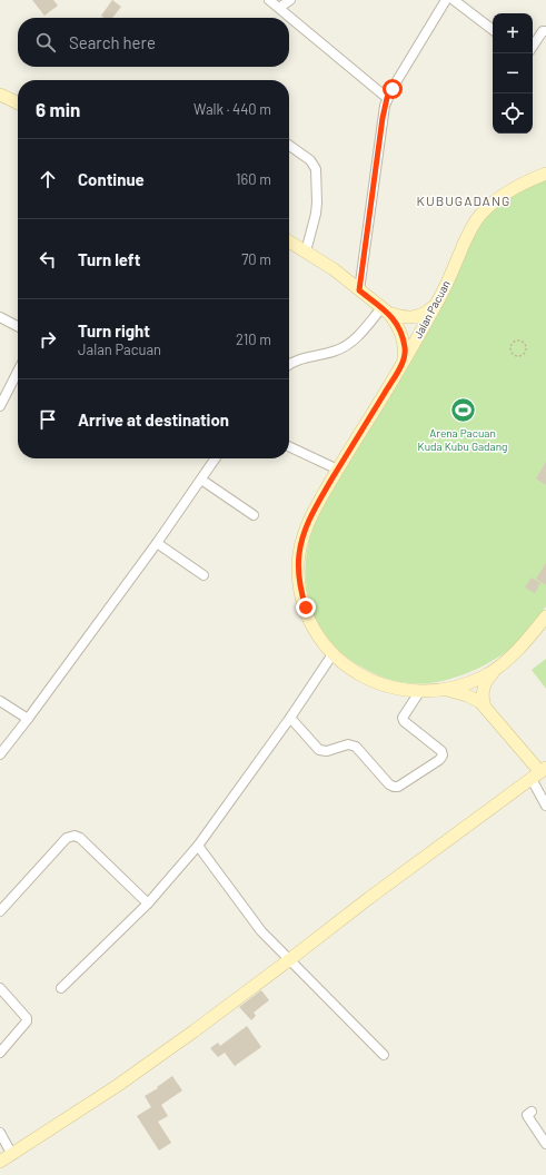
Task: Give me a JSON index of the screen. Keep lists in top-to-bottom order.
{
  "streets": {
    "street": ["Jalan Pacuan"]
  },
  "districts": ["KUBUGADANG"],
  "places": {
    "sports": ["Arena Pacuan Kuda Kubu Gadang"]
  },
  "page": {
    "map_buttons": ["+", "−"],
    "search": "Search here",
    "heading": ["6 min", "Walk · 440 m"],
    "list": [
      ["Continue", "160 m"],
      ["Turn left", "70 m"],
      ["Turn right", "Jalan Pacuan", "210 m"],
      "Arrive at destination"
    ]
  }
}
